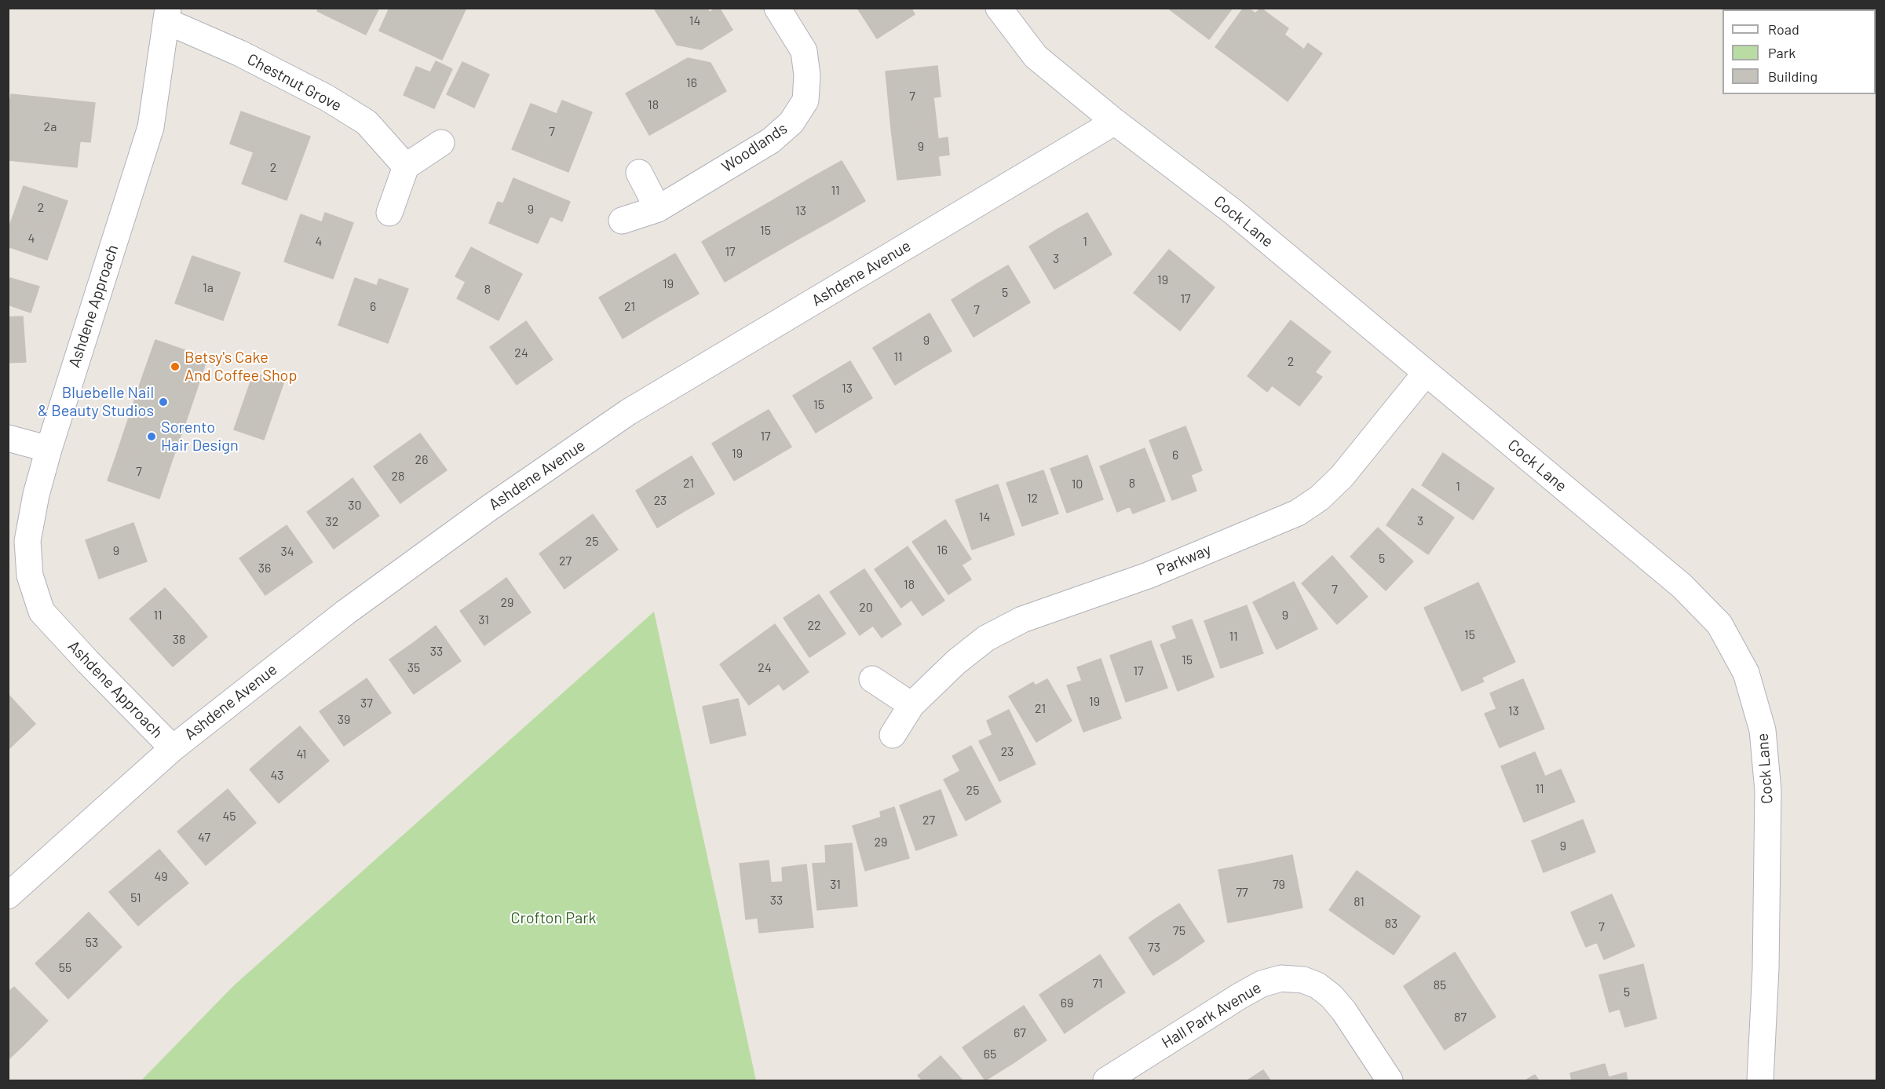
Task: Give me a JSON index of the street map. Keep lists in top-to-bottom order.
{
  "streets": {
    "street": [
      "Chestnut Grove",
      "Woodlands",
      "Cock Lane",
      "Ashdene Avenue",
      "Ashdene Approach",
      "Parkway",
      "Hall Park Avenue"
    ]
  },
  "crossings": [
    ["Chestnut Grove", "Ashdene Approach"],
    ["Cock Lane", "Ashdene Avenue"],
    ["Cock Lane", "Parkway"],
    ["Ashdene Avenue", "Ashdene Approach"]
  ],
  "parks": ["Crofton Park"],
  "places": ["Betsy's Cake And Coffee Shop", "Bluebelle Nail & Beauty Studios", "Sorento Hair Design"],
  "house_numbers": [
    "14",
    "16",
    "7",
    "18",
    "2a",
    "7",
    "9",
    "2",
    "11",
    "2",
    "9",
    "13",
    "15",
    "4",
    "4",
    "1",
    "17",
    "3",
    "19",
    "19",
    "1a",
    "8",
    "5",
    "17",
    "6",
    "21",
    "7",
    "9",
    "24",
    "11",
    "2",
    "13",
    "15",
    "17",
    "19",
    "6",
    "26",
    "7",
    "28",
    "21",
    "8",
    "10",
    "1",
    "12",
    "23",
    "30",
    "14",
    "3",
    "32",
    "25",
    "16",
    "9",
    "34",
    "5",
    "27",
    "36",
    "18",
    "7",
    "29",
    "20",
    "11",
    "9",
    "31",
    "22",
    "15",
    "11",
    "38",
    "33",
    "15",
    "35",
    "24",
    "17",
    "19",
    "37",
    "21",
    "13",
    "39",
    "23",
    "41",
    "43",
    "11",
    "25",
    "45",
    "27",
    "47",
    "29",
    "9",
    "49",
    "31",
    "79",
    "77",
    "51",
    "33",
    "81",
    "83",
    "7",
    "75",
    "53",
    "73",
    "55",
    "71",
    "85",
    "5",
    "69",
    "87",
    "67",
    "65"
  ],
  "legend": ["Road", "Park", "Building"]
}
